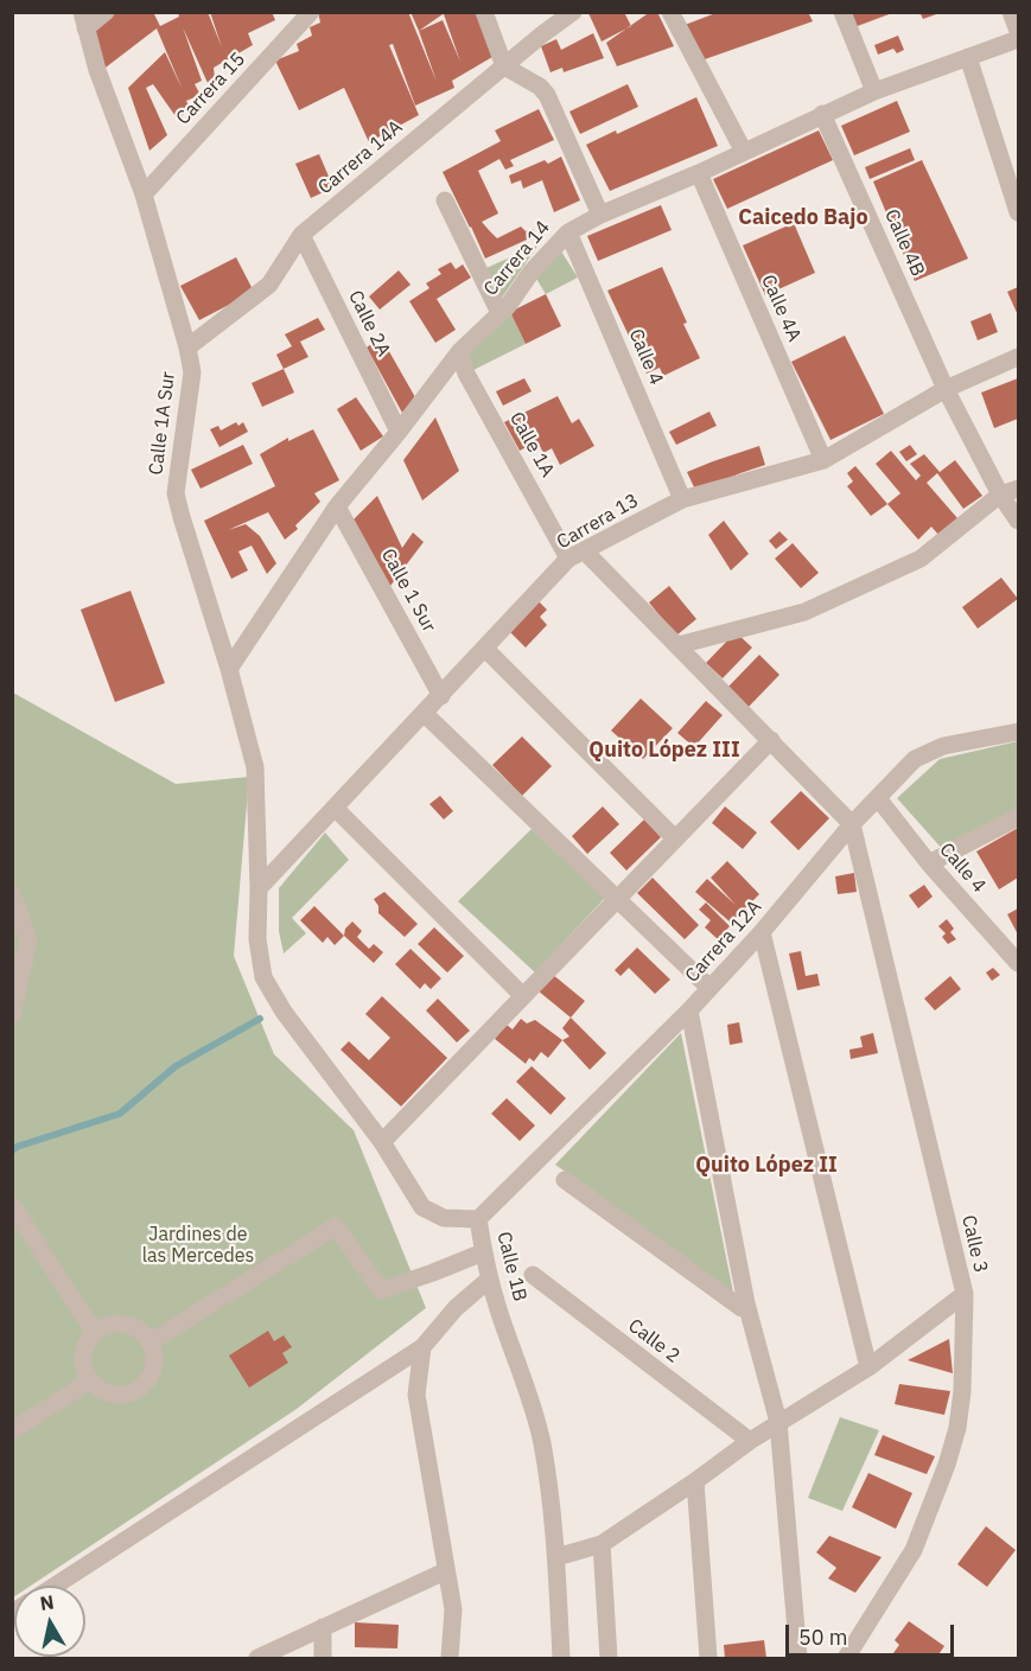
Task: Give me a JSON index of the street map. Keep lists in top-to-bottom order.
{
  "streets": {
    "street": [
      "Carrera 15",
      "Carrera 14A",
      "Calle 4B",
      "Carrera 14",
      "Calle 4A",
      "Calle 2A",
      "Calle 4",
      "Calle 1A Sur",
      "Calle 1A",
      "Carrera 13",
      "Calle 1 Sur",
      "Carrera 12A",
      "Calle 3",
      "Calle 1B",
      "Calle 2"
    ]
  },
  "crossings": [
    ["Carrera 15", "Calle 1A Sur"],
    ["Carrera 14A", "Calle 2A"],
    ["Carrera 14A", "Calle 1A Sur"],
    ["Calle 4B", "Carrera 14"],
    ["Calle 4B", "Carrera 13"],
    ["Carrera 14", "Calle 4A"],
    ["Carrera 14", "Calle 2A"],
    ["Carrera 14", "Calle 4"],
    ["Carrera 14", "Calle 1A Sur"],
    ["Carrera 14", "Calle 1A"],
    ["Carrera 14", "Calle 1 Sur"],
    ["Calle 4A", "Carrera 13"],
    ["Calle 4", "Carrera 13"],
    ["Calle 4", "Carrera 12A"],
    ["Calle 1A Sur", "Carrera 13"],
    ["Calle 1A Sur", "Calle 1B"],
    ["Calle 1A", "Carrera 13"],
    ["Calle 1A", "Carrera 12A"],
    ["Calle 1A", "Calle 3"],
    ["Carrera 13", "Calle 1 Sur"],
    ["Carrera 13", "Calle 1B"],
    ["Carrera 12A", "Calle 3"],
    ["Carrera 12A", "Calle 1B"]
  ],
  "districts": ["Caicedo Bajo", "Quito López III", "Quito López II"],
  "parks": ["Jardines de las Mercedes"],
  "scale_bar": "50 m",
  "north": "top"
}
